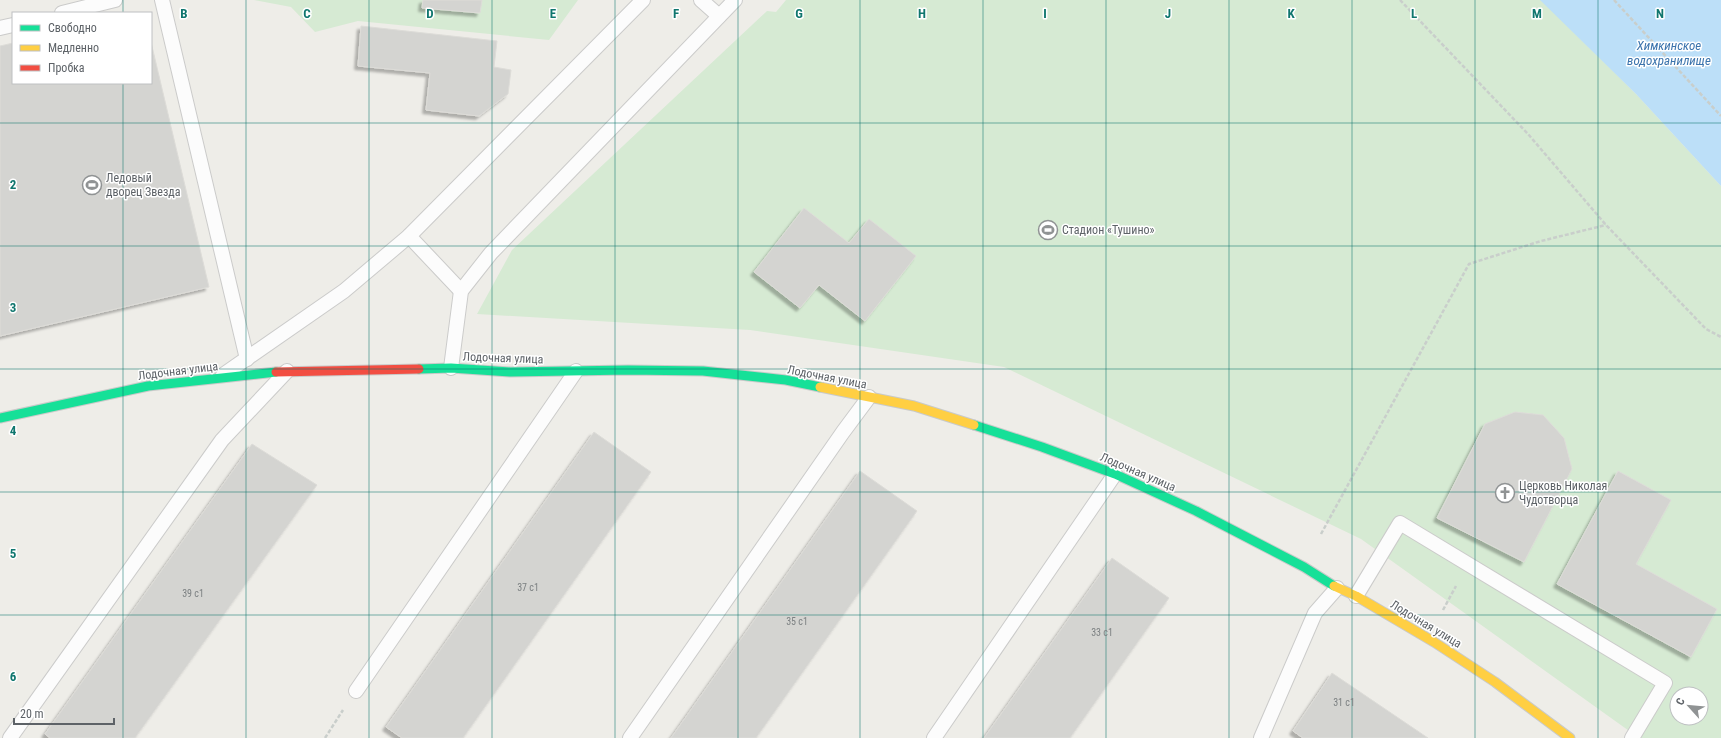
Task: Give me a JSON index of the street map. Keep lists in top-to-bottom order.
{
  "streets": {
    "street": ["Лодочная улица"]
  },
  "water": ["Химкинское водохранилище"],
  "places": {
    "sports": ["Ледовый дворец Звезда", "Стадион «Тушино»"],
    "church": ["Церковь Николая Чудотворца"]
  },
  "house_numbers": [
    "37 с1",
    "39 с1",
    "35 с1",
    "33 с1",
    "31 с1"
  ],
  "legend": ["Свободно", "Медленно", "Пробка"],
  "scale_bar": "20 m",
  "north": "top left",
  "grid": {
    "columns": [
      "B",
      "C",
      "D",
      "E",
      "F",
      "G",
      "H",
      "I",
      "J",
      "K",
      "L",
      "M",
      "N"
    ],
    "rows": [
      "2",
      "3",
      "4",
      "5",
      "6"
    ]
  }
}
